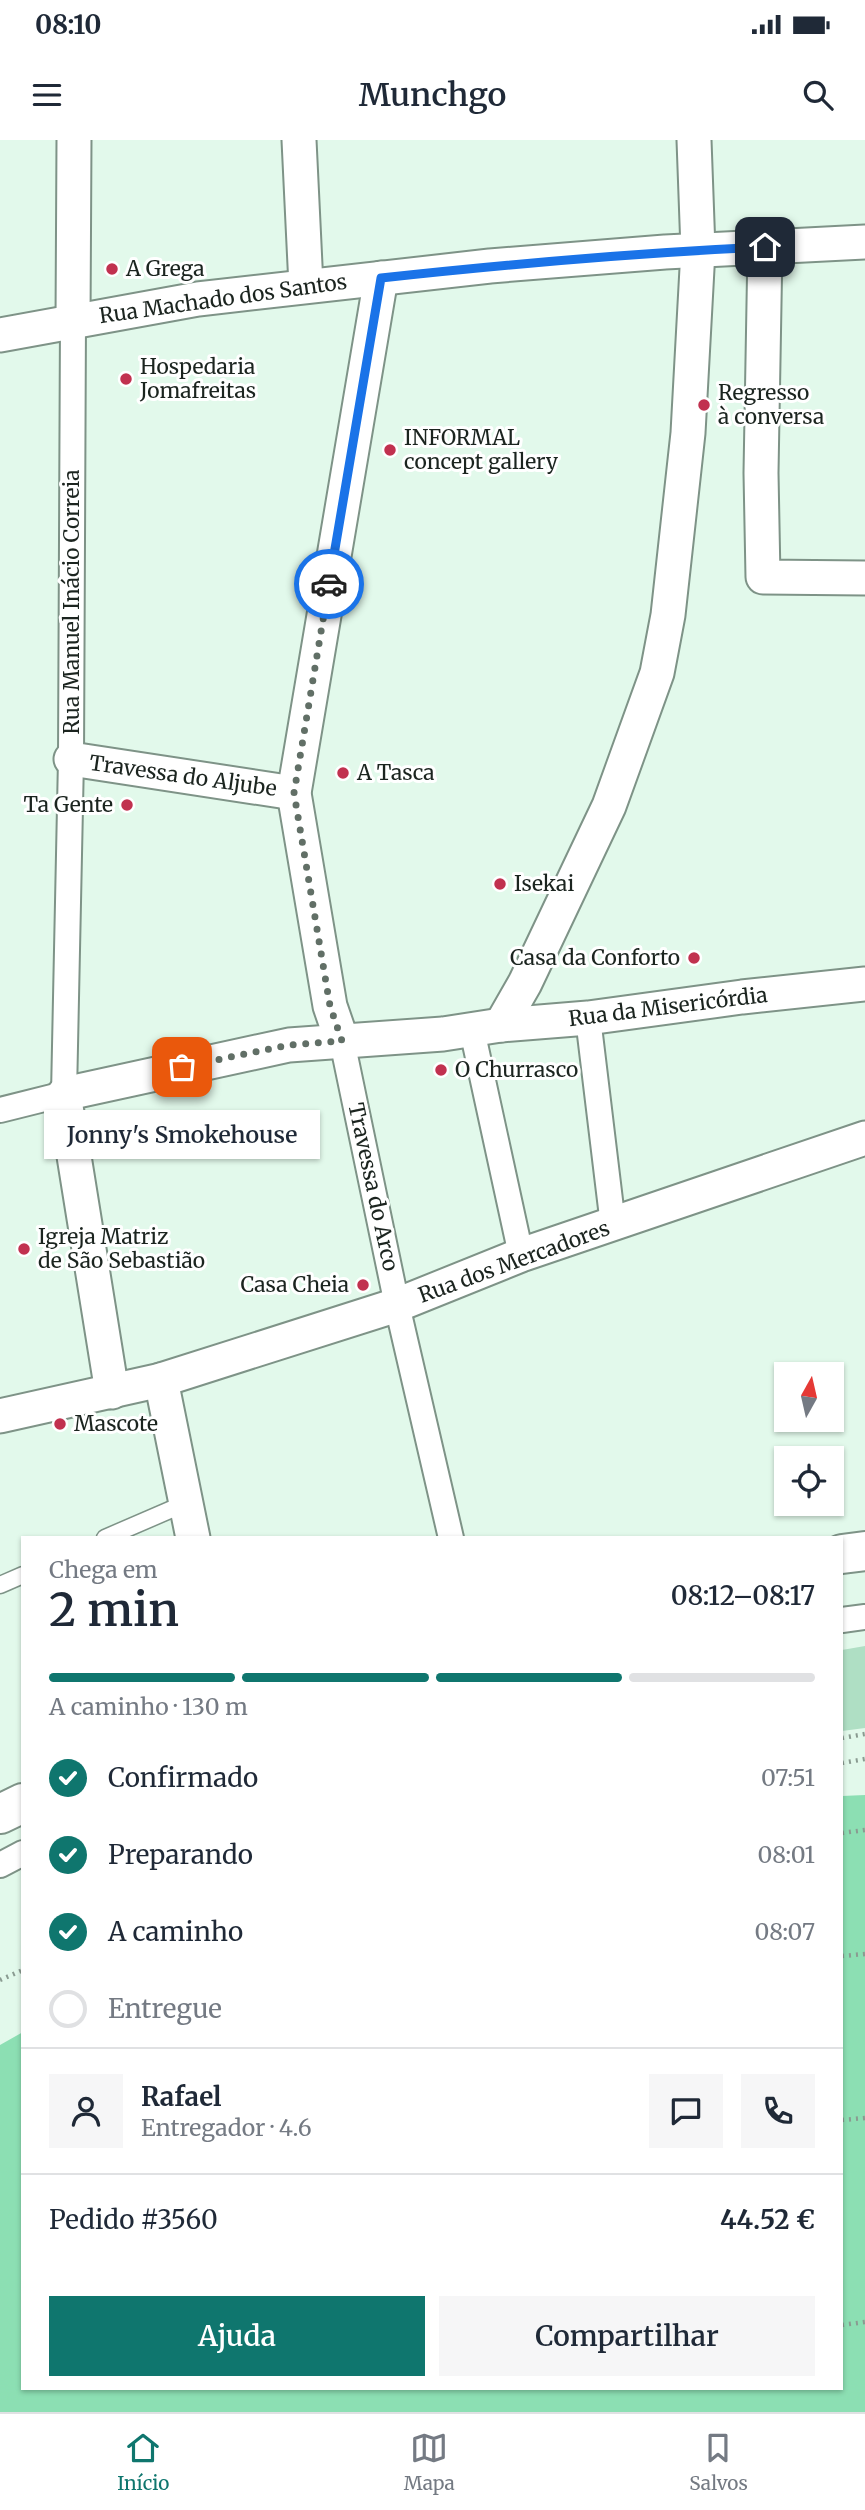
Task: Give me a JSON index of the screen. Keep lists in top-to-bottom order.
{
  "streets": {
    "street": [
      "Rua Machado dos Santos",
      "Rua Manuel Inácio Correia",
      "Travessa do Aljube",
      "Rua da Misericórdia",
      "Travessa do Arco",
      "Rua dos Mercadores"
    ]
  },
  "crossings": [
    ["Rua Machado dos Santos", "Rua Manuel Inácio Correia"],
    ["Rua Manuel Inácio Correia", "Travessa do Aljube"],
    ["Rua Manuel Inácio Correia", "Rua da Misericórdia"],
    ["Rua da Misericórdia", "Travessa do Arco"],
    ["Travessa do Arco", "Rua dos Mercadores"]
  ],
  "places": [
    "A Grega",
    "Hospedaria Jomafreitas",
    "Regresso à conversa",
    "INFORMAL concept gallery",
    "A Tasca",
    "Ta Gente",
    "Isekai",
    "Casa da Conforto",
    "Jonny's Smokehouse",
    "O Churrasco",
    "Igreja Matriz de São Sebastião",
    "Casa Cheia",
    "Mascote"
  ],
  "north": "top",
  "page": {
    "status": "08:10",
    "header": "Munchgo",
    "bubble": "Jonny's Smokehouse",
    "heading": ["2 min", "Chega em", "08:12–08:17"],
    "panel": [
      "Rafael",
      "Entregador · 4.6",
      "Pedido #3560",
      "44.52 €"
    ],
    "bar": "A caminho · 130 m",
    "list": [
      ["Confirmado", "07:51"],
      ["Preparando", "08:01"],
      ["A caminho", "08:07"],
      "Entregue"
    ],
    "buttons": ["Ajuda", "Compartilhar"],
    "tabs": ["Início", "Mapa", "Salvos"]
  }
}
